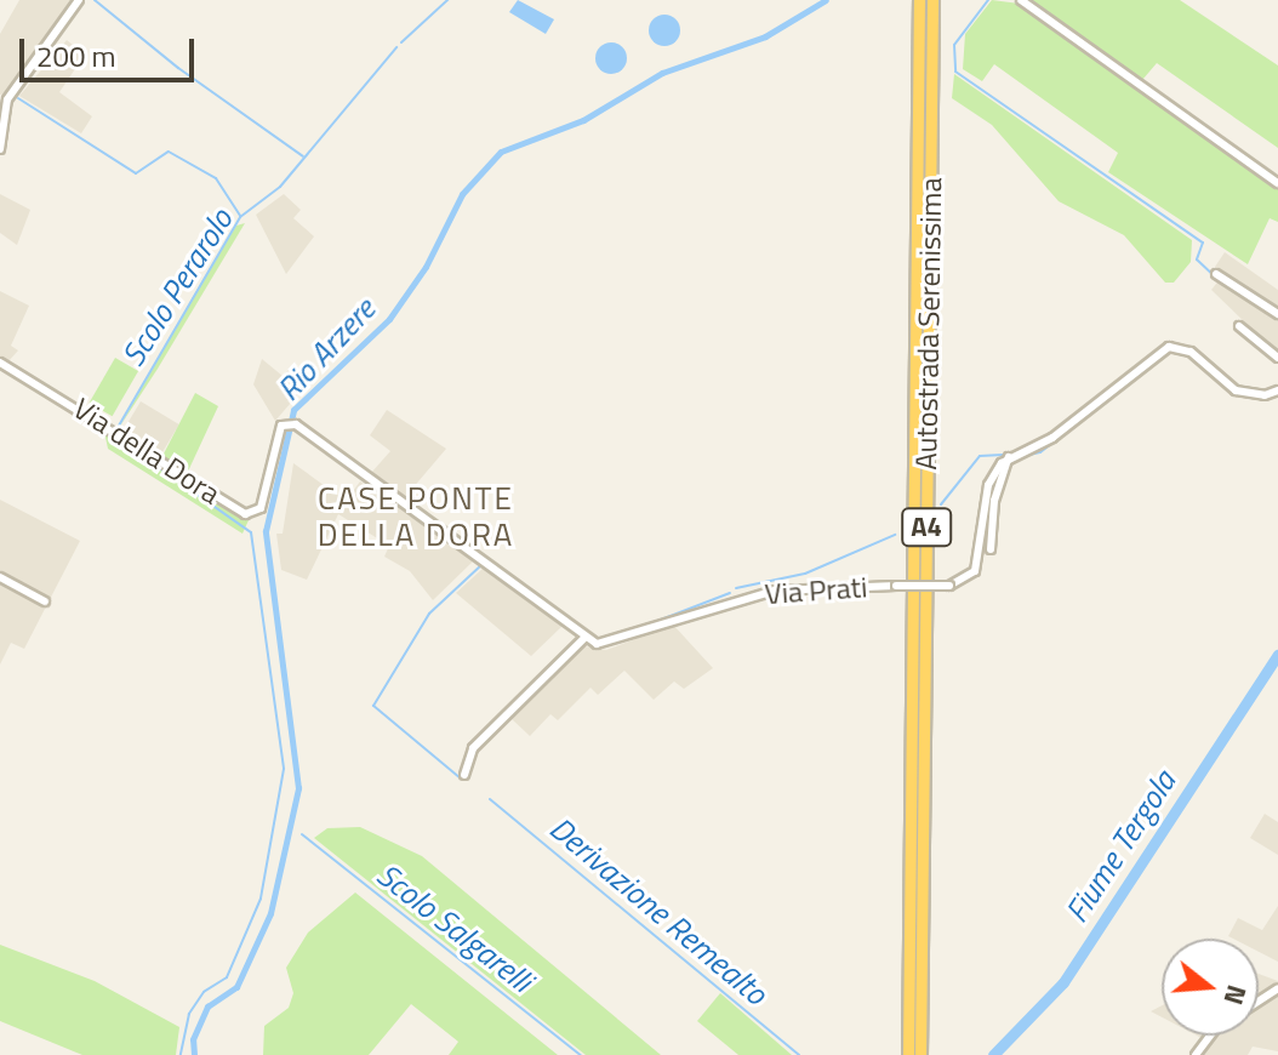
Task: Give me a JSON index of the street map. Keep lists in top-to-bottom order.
{
  "streets": {
    "highway": ["Autostrada Serenissima", "A4"],
    "street": ["Via della Dora", "Via Prati"]
  },
  "crossings": [
    ["Via della Dora", "Via Prati"]
  ],
  "districts": ["CASE PONTE DELLA DORA"],
  "water": [
    "Scolo Perarolo",
    "Rio Arzere",
    "Fiume Tergola",
    "Derivazione Remealto",
    "Scolo Salgarelli"
  ],
  "scale_bar": "200 m",
  "north": "right"
}
